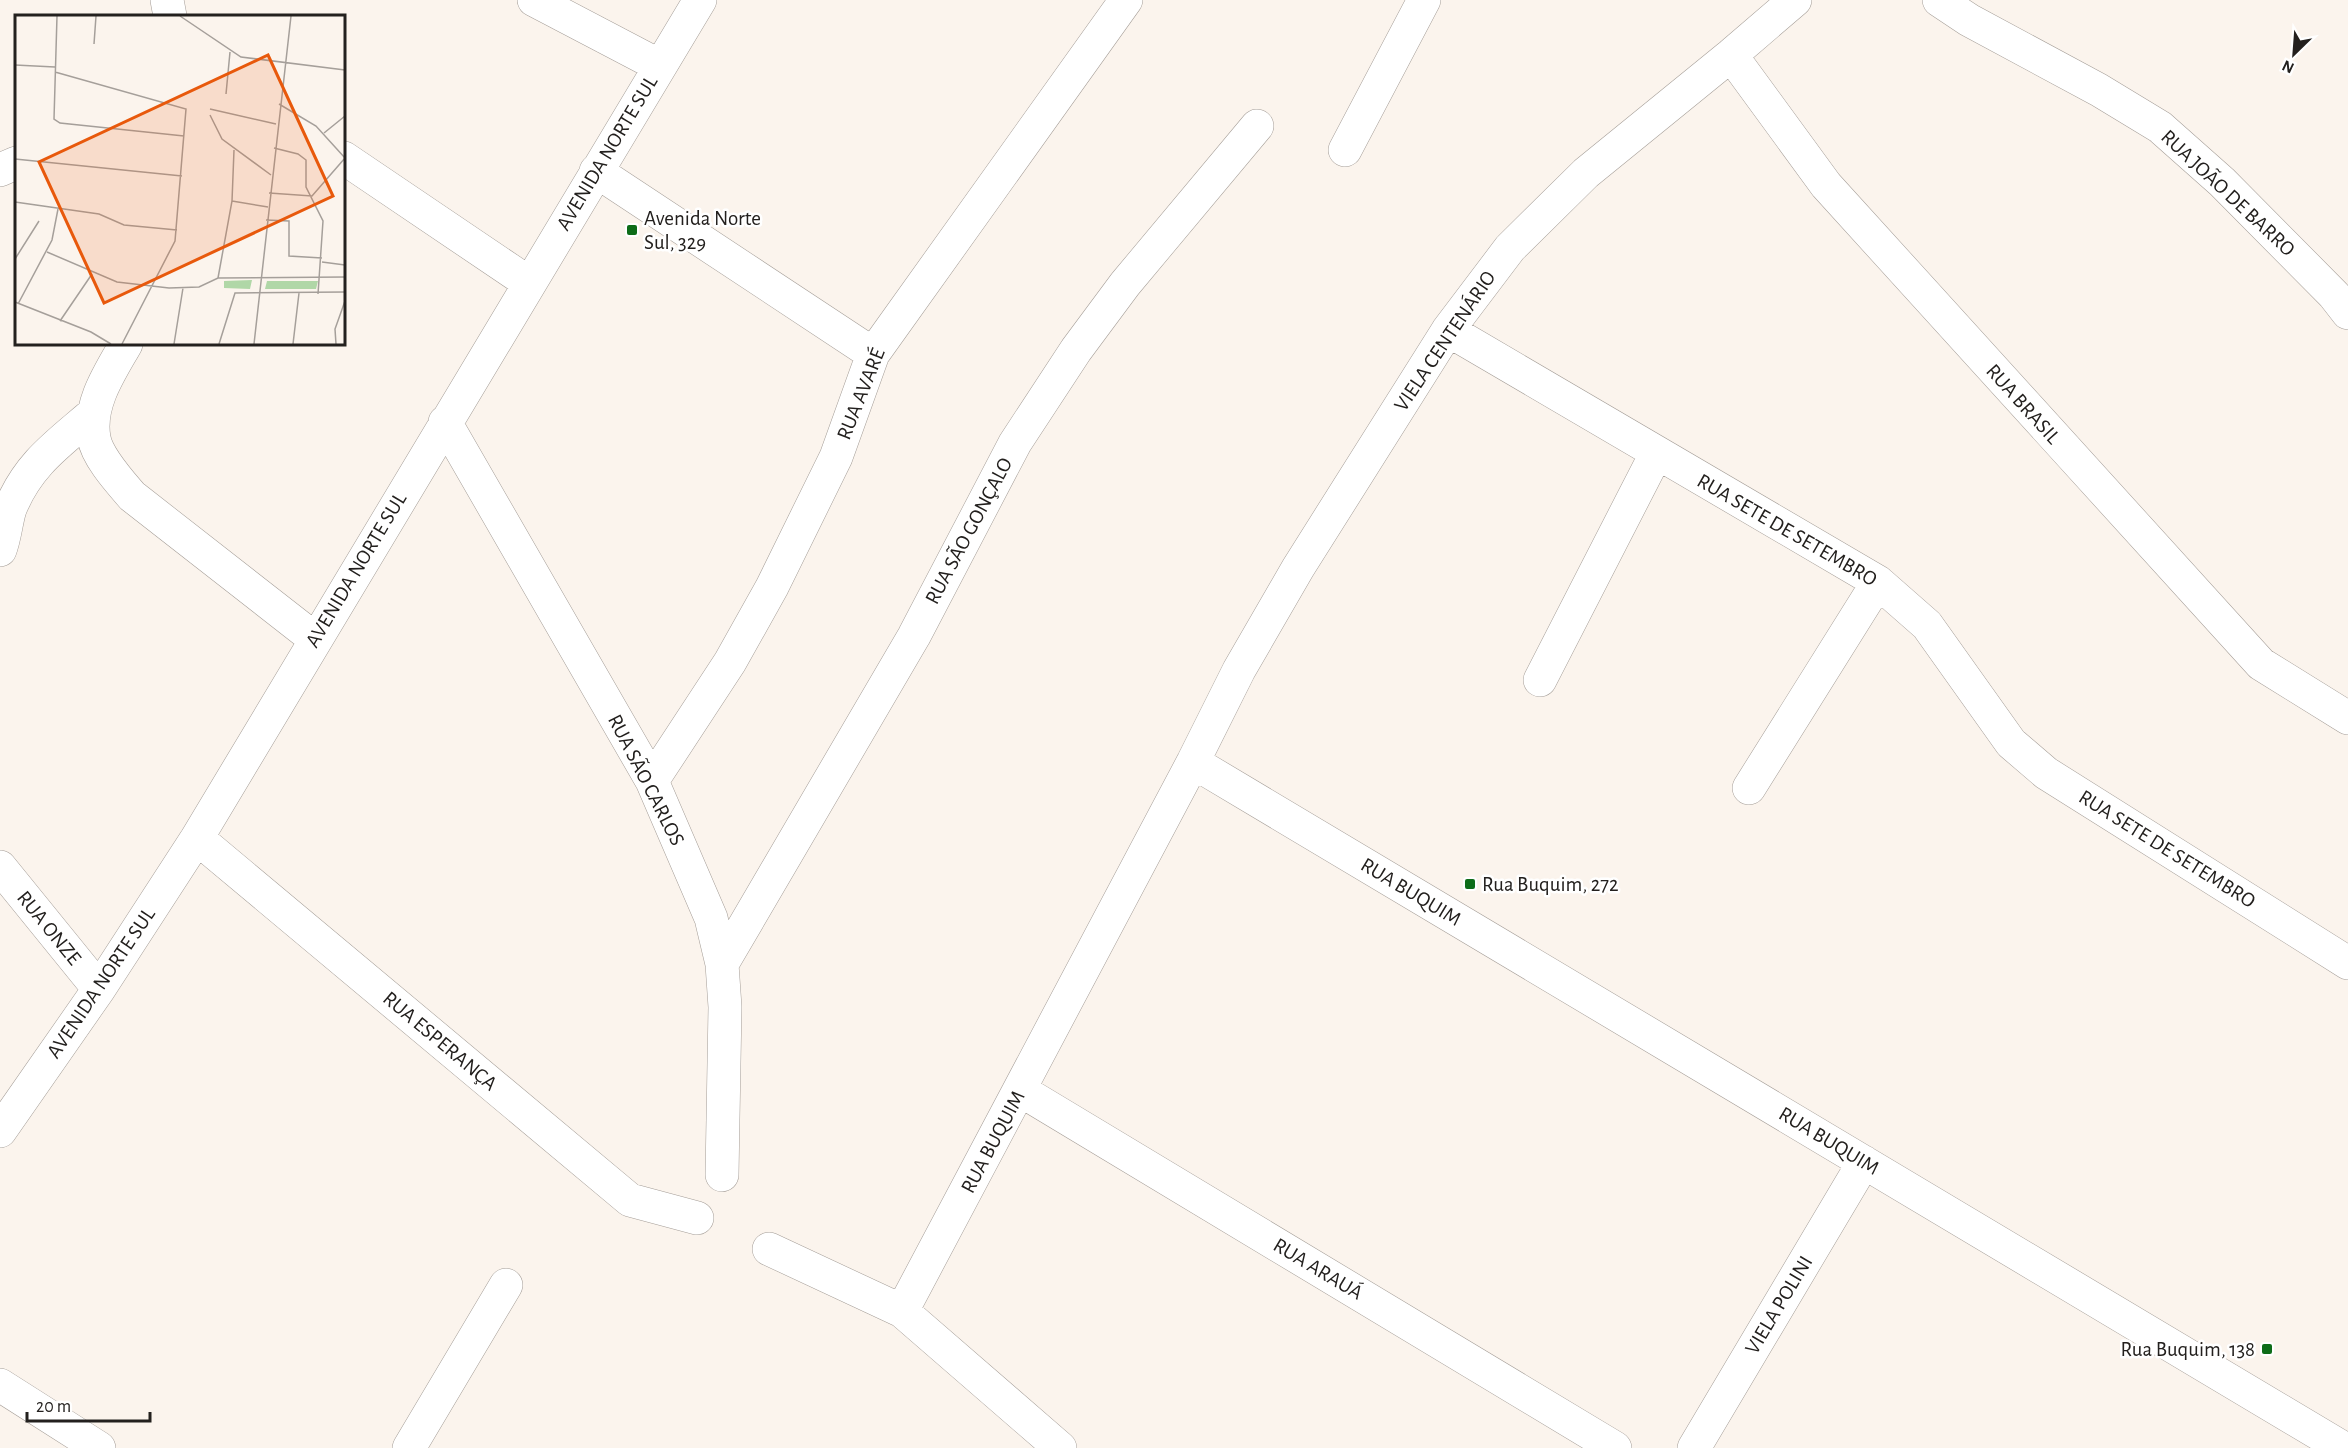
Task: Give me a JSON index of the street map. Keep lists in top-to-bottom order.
{
  "streets": {
    "street": [
      "AVENIDA NORTE SUL",
      "RUA JOÃO DE BARRO",
      "VIELA CENTENÁRIO",
      "RUA AVARÉ",
      "RUA BRASIL",
      "RUA SETE DE SETEMBRO",
      "RUA SÃO GONÇALO",
      "RUA SÃO CARLOS",
      "RUA BUQUIM",
      "RUA ONZE",
      "RUA ESPERANÇA",
      "RUA ARAUÁ",
      "VIELA POLINI"
    ]
  },
  "crossings": [
    ["AVENIDA NORTE SUL", "RUA SÃO CARLOS"],
    ["AVENIDA NORTE SUL", "RUA ONZE"],
    ["AVENIDA NORTE SUL", "RUA ESPERANÇA"],
    ["VIELA CENTENÁRIO", "RUA BRASIL"],
    ["VIELA CENTENÁRIO", "RUA SETE DE SETEMBRO"],
    ["VIELA CENTENÁRIO", "RUA BUQUIM"],
    ["RUA AVARÉ", "RUA SÃO CARLOS"],
    ["RUA SÃO GONÇALO", "RUA SÃO CARLOS"],
    ["RUA BUQUIM", "RUA ARAUÁ"],
    ["RUA BUQUIM", "VIELA POLINI"]
  ],
  "places": {
    "transit": ["Avenida Norte Sul, 329", "Rua Buquim, 272", "Rua Buquim, 138"]
  },
  "scale_bar": "20 m",
  "north": "bottom left"
}
